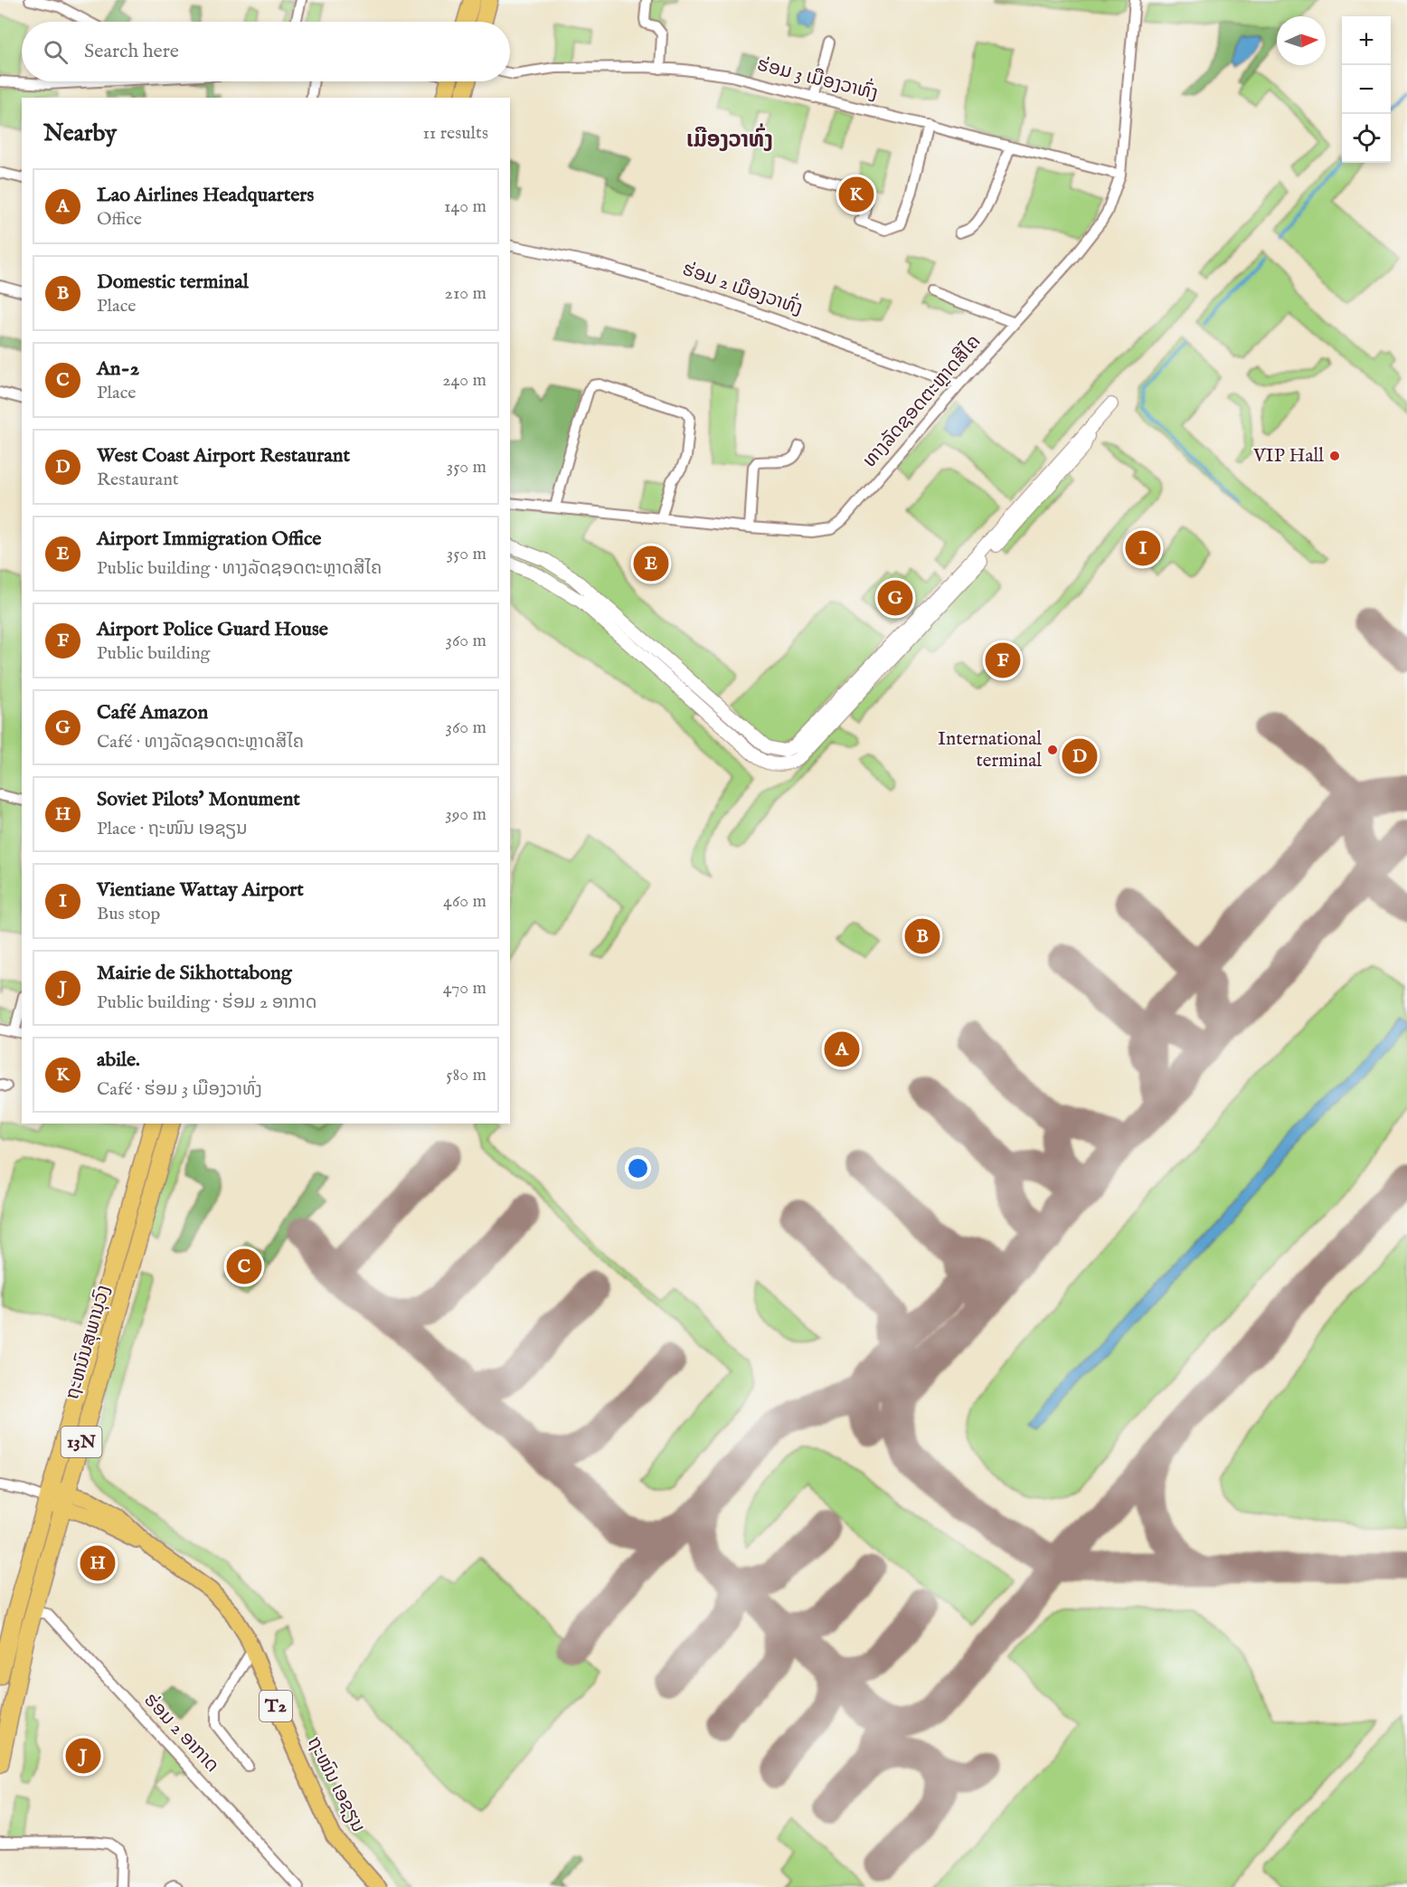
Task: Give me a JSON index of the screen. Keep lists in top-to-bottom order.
{
  "streets": {
    "highway": ["ຖະຫນົນສຸພານຸວົງ", "13N"],
    "main road": ["T2", "ຖະໜົນ ເອຊຽນ"],
    "street": [
      "ຮ່ອມ 3 ເມືອງວາທົ່ງ",
      "ຮ່ອມ 2 ເມືອງວາທົ່ງ",
      "ທາງລັດຊອດຕະຫຼາດສີໄຄ",
      "ຮ່ອມ 2 ອາກາດ"
    ]
  },
  "crossings": [
    ["ຮ່ອມ 3 ເມືອງວາທົ່ງ", "ທາງລັດຊອດຕະຫຼາດສີໄຄ"],
    ["ຮ່ອມ 2 ເມືອງວາທົ່ງ", "ທາງລັດຊອດຕະຫຼາດສີໄຄ"],
    ["ຖະຫນົນສຸພານຸວົງ", "ຮ່ອມ 2 ອາກາດ"],
    ["ຖະຫນົນສຸພານຸວົງ", "ຖະໜົນ ເອຊຽນ"]
  ],
  "districts": ["ເມືອງວາທົ່ງ"],
  "places": ["VIP Hall", "International terminal"],
  "north": "right",
  "page": {
    "map_buttons": ["+", "−"],
    "search": "Search here",
    "heading": ["Nearby", "11 results"],
    "list": [
      {
        "mark": "A",
        "name": "Lao Airlines Headquarters",
        "note": "Office",
        "value": "140 m"
      },
      {
        "mark": "B",
        "name": "Domestic terminal",
        "note": "Place",
        "value": "210 m"
      },
      {
        "mark": "C",
        "name": "An-2",
        "note": "Place",
        "value": "240 m"
      },
      {
        "mark": "D",
        "name": "West Coast Airport Restaurant",
        "note": "Restaurant",
        "value": "350 m"
      },
      {
        "mark": "E",
        "name": "Airport Immigration Office",
        "note": "Public building · ທາງລັດຊອດຕະຫຼາດສີໄຄ",
        "value": "350 m"
      },
      {
        "mark": "F",
        "name": "Airport Police Guard House",
        "note": "Public building",
        "value": "360 m"
      },
      {
        "mark": "G",
        "name": "Café Amazon",
        "note": "Café · ທາງລັດຊອດຕະຫຼາດສີໄຄ",
        "value": "360 m"
      },
      {
        "mark": "H",
        "name": "Soviet Pilots' Monument",
        "note": "Place · ຖະໜົນ ເອຊຽນ",
        "value": "390 m"
      },
      {
        "mark": "I",
        "name": "Vientiane Wattay Airport",
        "note": "Bus stop",
        "value": "460 m"
      },
      {
        "mark": "J",
        "name": "Mairie de Sikhottabong",
        "note": "Public building · ຮ່ອມ 2 ອາກາດ",
        "value": "470 m"
      },
      {
        "mark": "K",
        "name": "abile.",
        "note": "Café · ຮ່ອມ 3 ເມືອງວາທົ່ງ",
        "value": "580 m"
      }
    ],
    "pins": [
      "K",
      "I",
      "E",
      "G",
      "F",
      "D",
      "B",
      "A",
      "C",
      "H",
      "J"
    ]
  }
}
